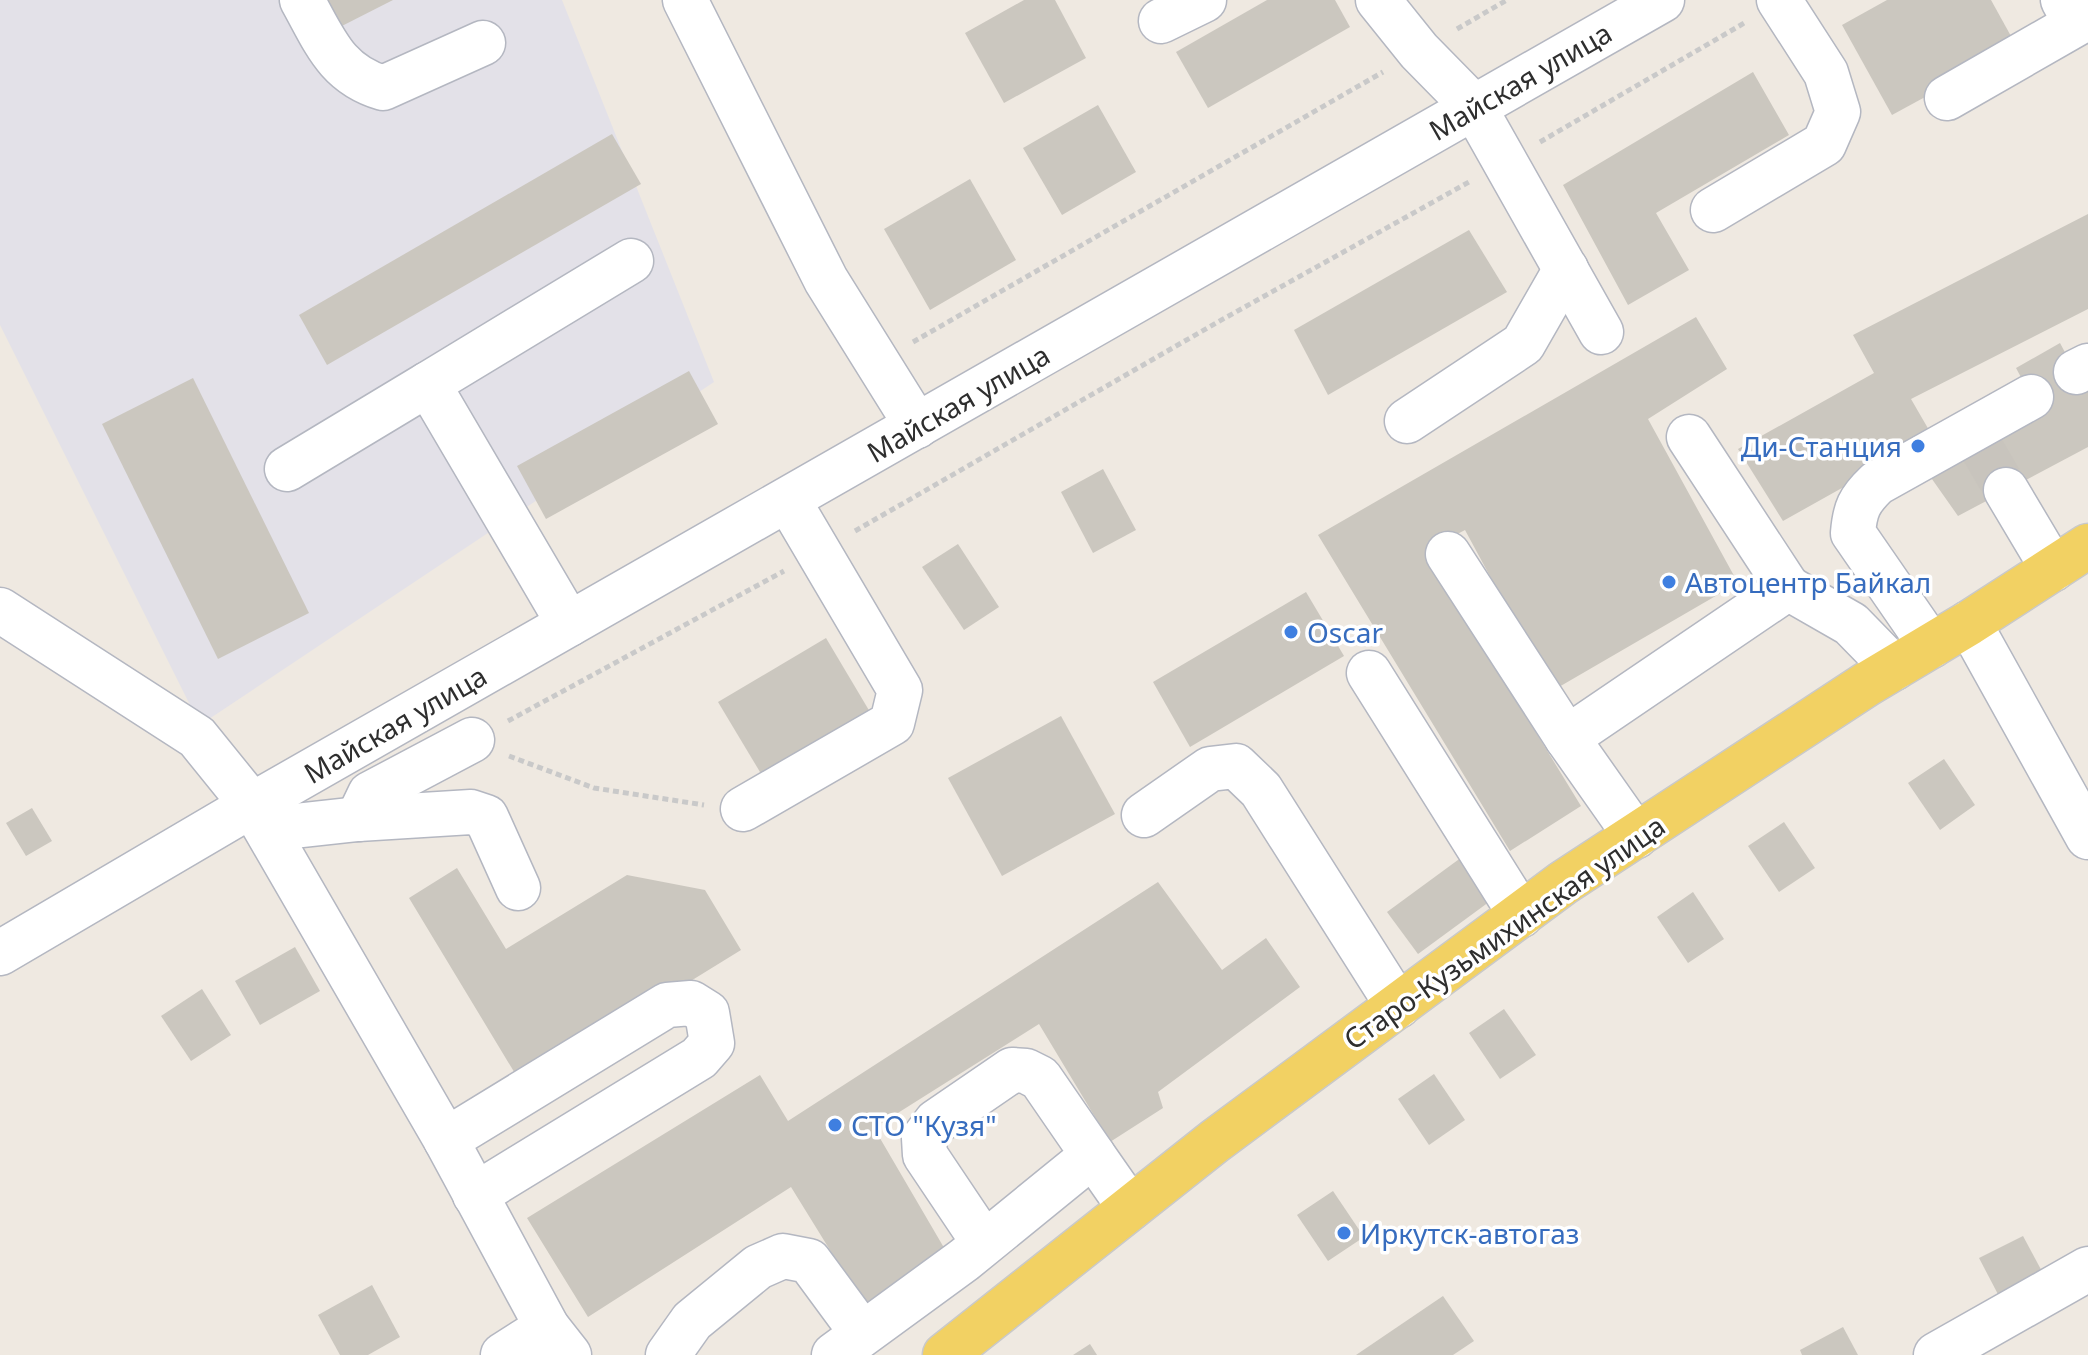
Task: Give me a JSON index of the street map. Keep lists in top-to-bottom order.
{
  "streets": {
    "main road": ["Старо-Кузьмихинская улица"],
    "street": ["Майская улица"]
  },
  "places": [
    "Ди-Станция",
    "Автоцентр Байкал",
    "Oscar",
    "СТО \"Кузя\"",
    "Иркутск-автогаз"
  ]
}
